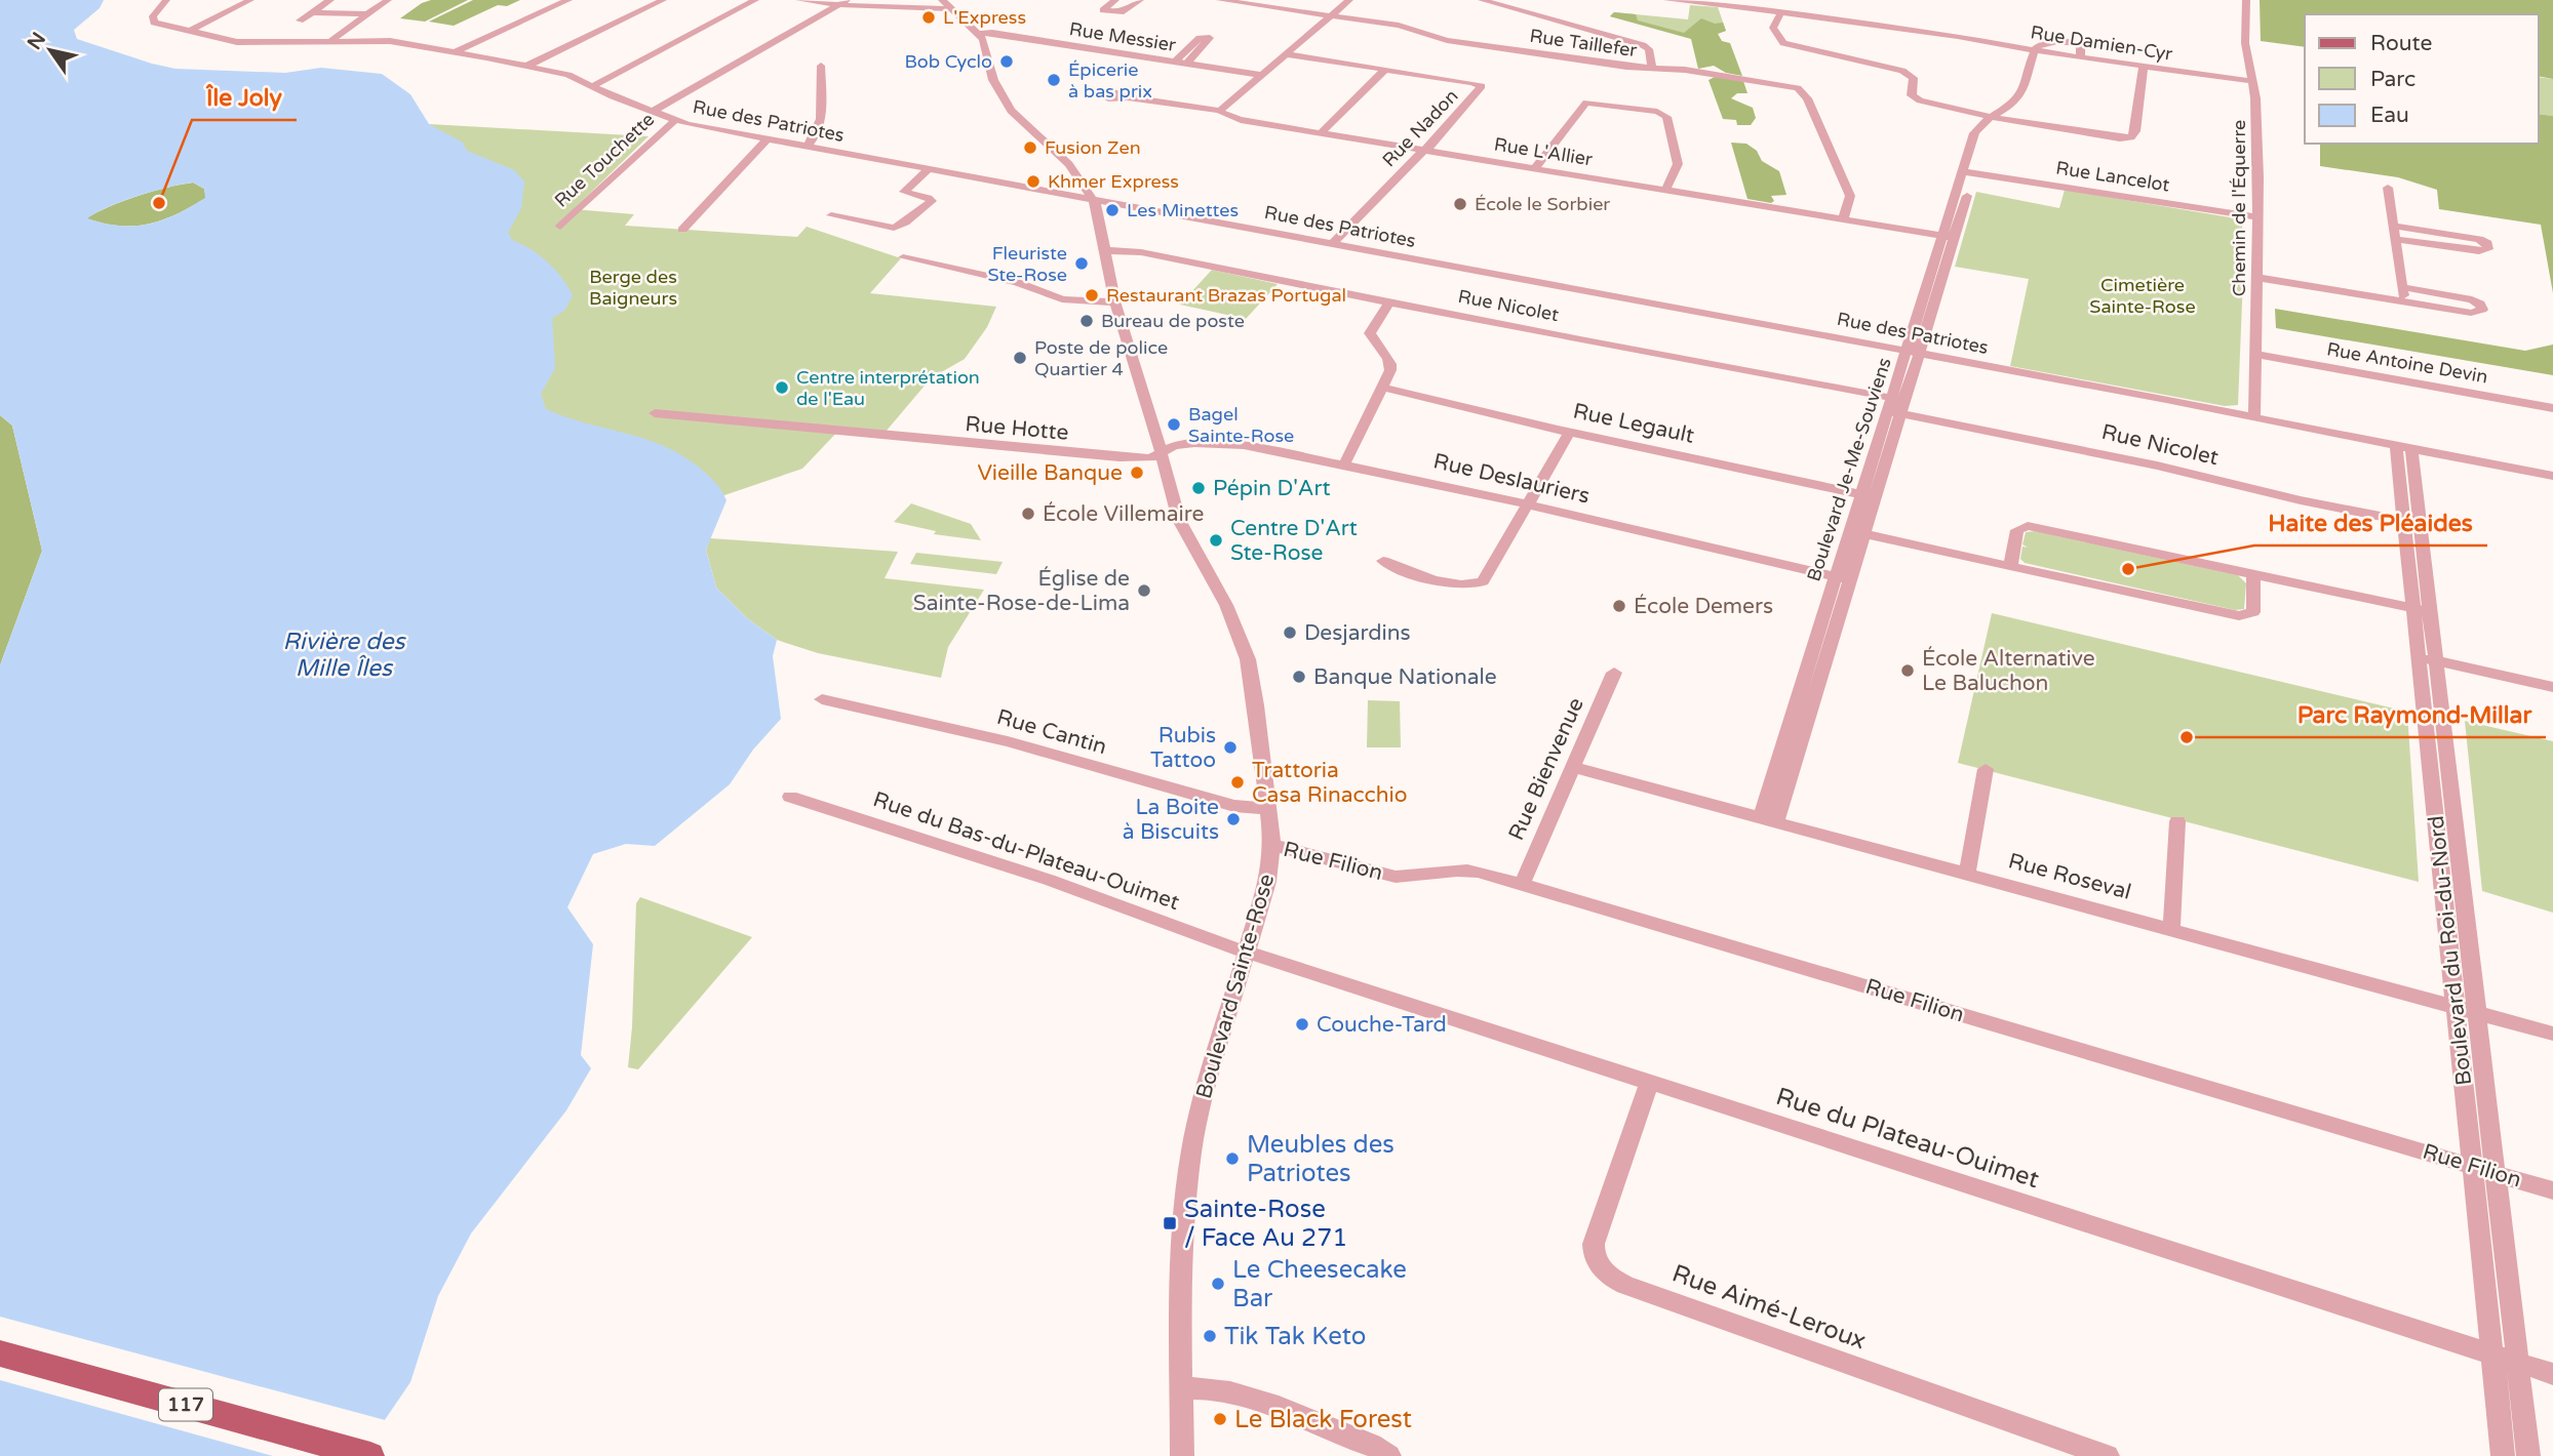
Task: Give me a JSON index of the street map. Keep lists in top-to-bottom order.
{
  "streets": {
    "main road": ["117"],
    "street": [
      "Rue Messier",
      "Rue Taillefer",
      "Rue Damien-Cyr",
      "Rue des Patriotes",
      "Rue Nadon",
      "Rue L'Allier",
      "Rue Touchette",
      "Rue Lancelot",
      "Chemin de l'Équerre",
      "Rue Nicolet",
      "Rue Antoine Devin",
      "Rue Legault",
      "Rue Hotte",
      "Boulevard Je-Me-Souviens",
      "Rue Deslauriers",
      "Rue Cantin",
      "Rue Bienvenue",
      "Rue du Bas-du-Plateau-Ouimet",
      "Rue Filion",
      "Rue Roseval",
      "Boulevard du Roi-du-Nord",
      "Boulevard Sainte-Rose",
      "Rue du Plateau-Ouimet",
      "Rue Aimé-Leroux"
    ]
  },
  "crossings": [
    ["Rue Messier", "Boulevard Sainte-Rose"],
    ["Rue Taillefer", "Rue L'Allier"],
    ["Rue Damien-Cyr", "Chemin de l'Équerre"],
    ["Rue Damien-Cyr", "Boulevard Je-Me-Souviens"],
    ["Rue des Patriotes", "Rue Nadon"],
    ["Rue des Patriotes", "Rue Touchette"],
    ["Rue des Patriotes", "Chemin de l'Équerre"],
    ["Rue des Patriotes", "Boulevard Je-Me-Souviens"],
    ["Rue des Patriotes", "Boulevard du Roi-du-Nord"],
    ["Rue des Patriotes", "Boulevard Sainte-Rose"],
    ["Rue Nadon", "Rue L'Allier"],
    ["Rue L'Allier", "Boulevard Je-Me-Souviens"],
    ["Rue Lancelot", "Chemin de l'Équerre"],
    ["Rue Lancelot", "Boulevard Je-Me-Souviens"],
    ["Chemin de l'Équerre", "Rue Antoine Devin"],
    ["Rue Nicolet", "Boulevard Je-Me-Souviens"],
    ["Rue Nicolet", "Boulevard du Roi-du-Nord"],
    ["Rue Nicolet", "Boulevard Sainte-Rose"],
    ["Rue Legault", "Boulevard Je-Me-Souviens"],
    ["Rue Hotte", "Rue Deslauriers"],
    ["Rue Hotte", "Boulevard Sainte-Rose"],
    ["Boulevard Je-Me-Souviens", "Rue Deslauriers"],
    ["Boulevard Je-Me-Souviens", "Rue Roseval"],
    ["Rue Deslauriers", "Boulevard Sainte-Rose"],
    ["Rue Cantin", "Boulevard Sainte-Rose"],
    ["Rue Bienvenue", "Rue Filion"],
    ["Rue Bienvenue", "Rue Roseval"],
    ["Rue du Bas-du-Plateau-Ouimet", "Boulevard Sainte-Rose"],
    ["Rue du Bas-du-Plateau-Ouimet", "Rue du Plateau-Ouimet"],
    ["Rue Filion", "Boulevard du Roi-du-Nord"],
    ["Rue Filion", "Boulevard Sainte-Rose"],
    ["Rue Roseval", "Boulevard du Roi-du-Nord"],
    ["Boulevard du Roi-du-Nord", "Rue du Plateau-Ouimet"],
    ["Boulevard Sainte-Rose", "Rue du Plateau-Ouimet"],
    ["Rue du Plateau-Ouimet", "Rue Aimé-Leroux"]
  ],
  "water": ["Rivière des Mille Îles"],
  "parks": ["Berge des Baigneurs", "Cimetière Sainte-Rose"],
  "places": {
    "other": [
      "L'Express",
      "Bob Cyclo",
      "Épicerie à bas prix",
      "Fusion Zen",
      "Khmer Express",
      "Île Joly",
      "École le Sorbier",
      "Les Minettes",
      "Fleuriste Ste-Rose",
      "Restaurant Brazas Portugal",
      "Bureau de poste",
      "Poste de police Quartier 4",
      "Centre interprétation de l'Eau",
      "Bagel Sainte-Rose",
      "Vieille Banque",
      "Pépin D'Art",
      "École Villemaire",
      "Centre D'Art Ste-Rose",
      "Haite des Pléaides",
      "Église de Sainte-Rose-de-Lima",
      "École Demers",
      "Desjardins",
      "École Alternative Le Baluchon",
      "Banque Nationale",
      "Parc Raymond-Millar",
      "Rubis Tattoo",
      "Trattoria Casa Rinacchio",
      "La Boite à Biscuits",
      "Couche-Tard",
      "Meubles des Patriotes",
      "Le Cheesecake Bar",
      "Tik Tak Keto",
      "Le Black Forest"
    ],
    "transit": ["Sainte-Rose / Face Au 271"]
  },
  "legend": ["Route", "Parc", "Eau"],
  "north": "top left"
}
